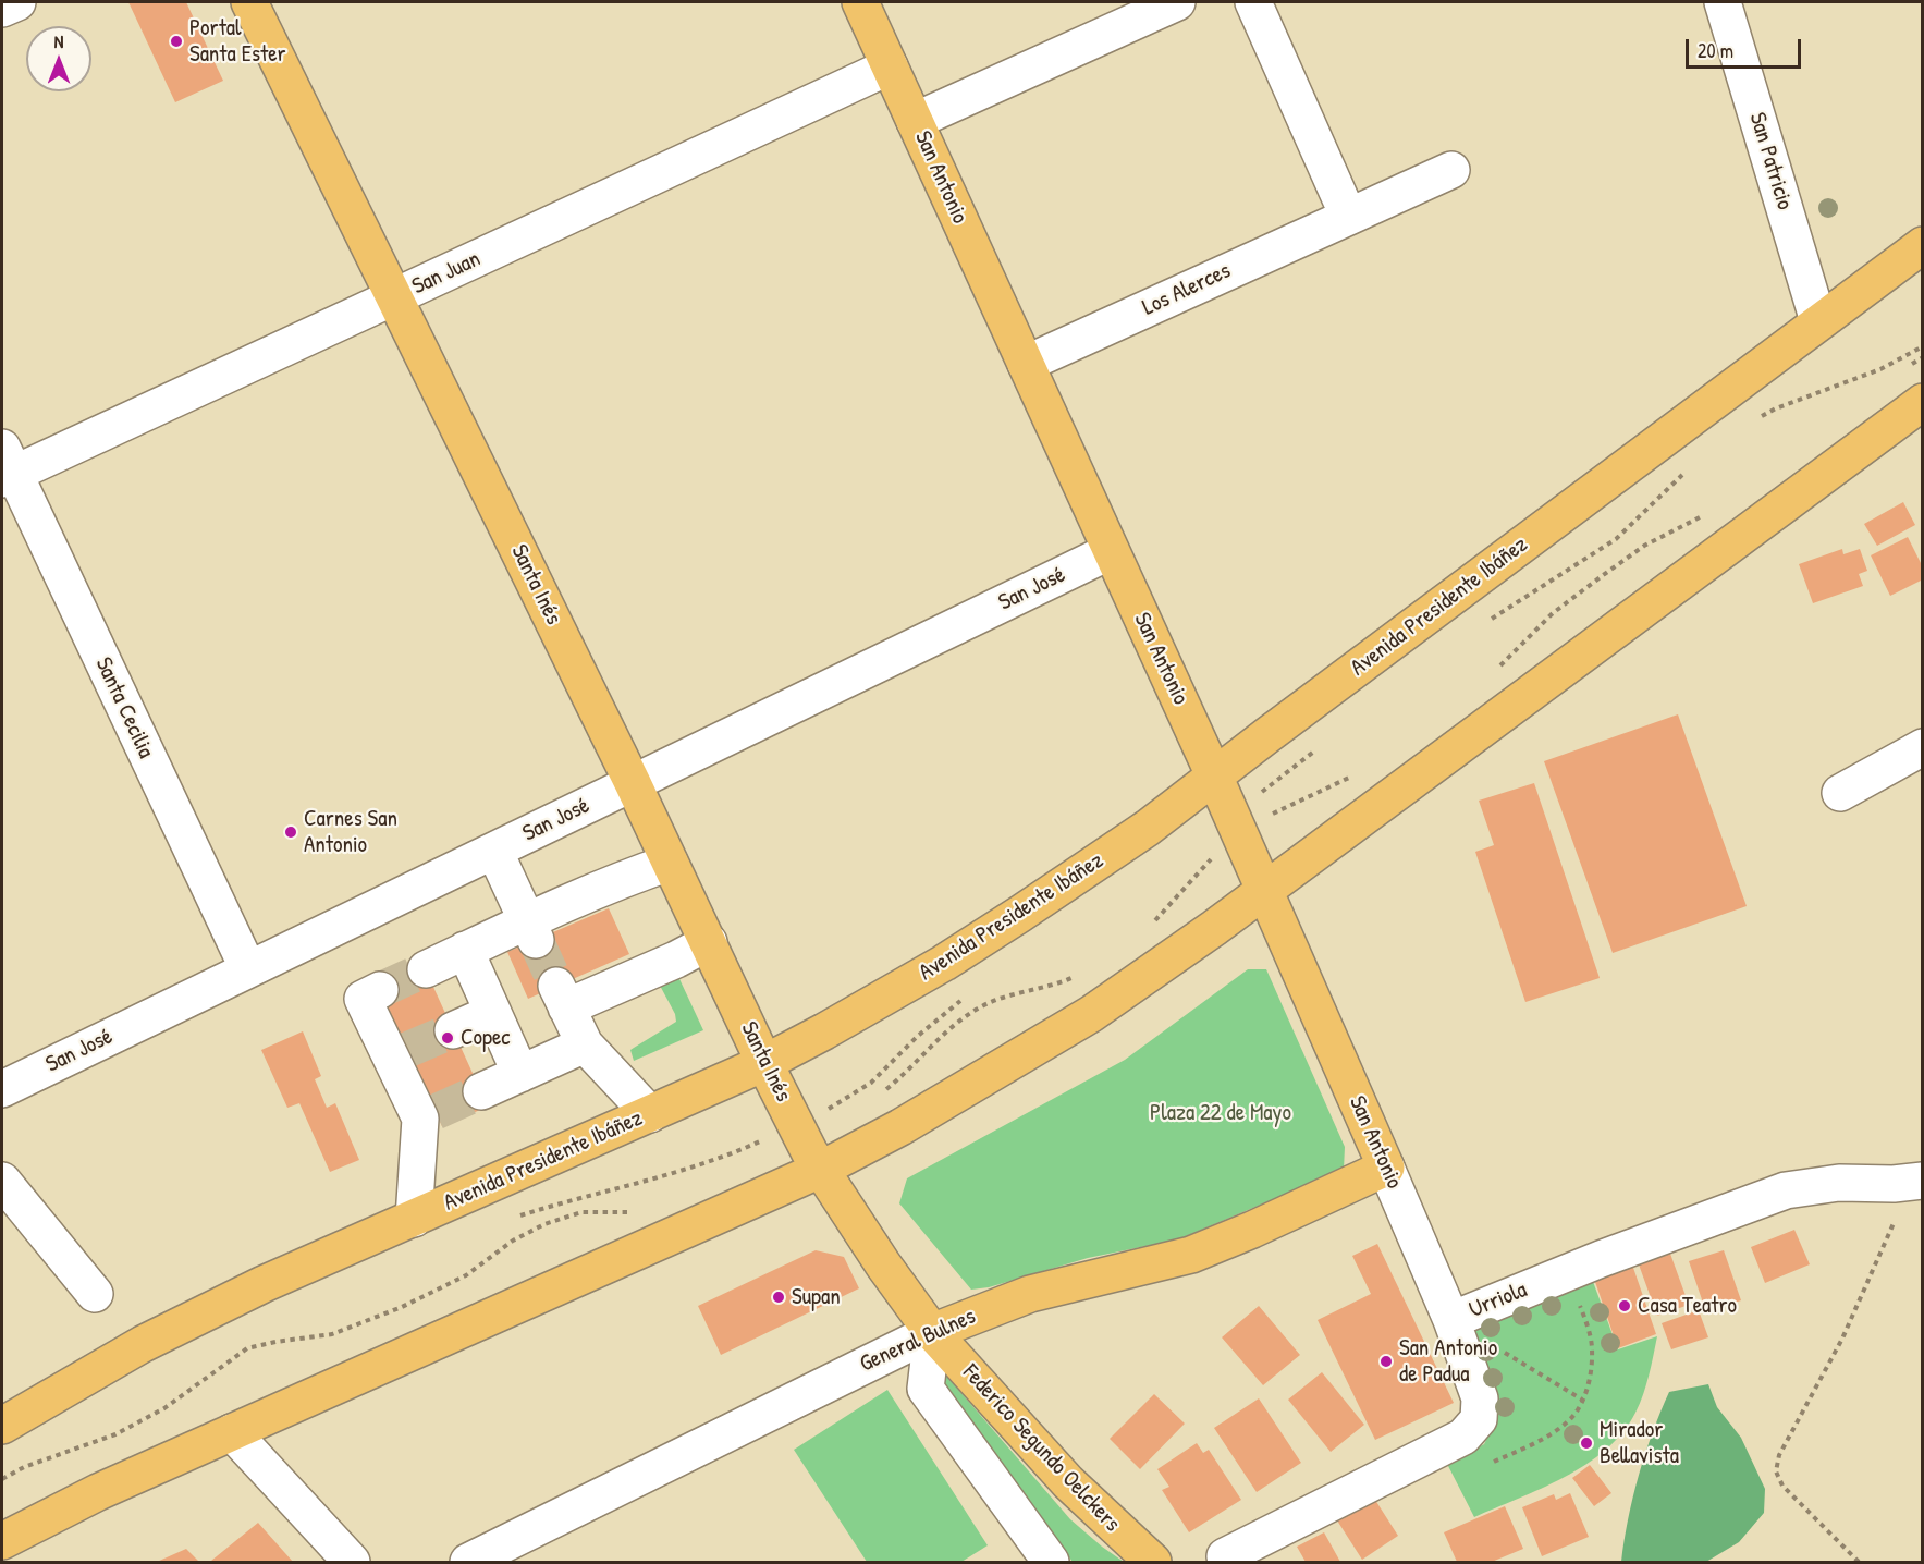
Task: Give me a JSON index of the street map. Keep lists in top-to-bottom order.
{
  "streets": {
    "main road": [
      "San Antonio",
      "Santa Inés",
      "Avenida Presidente Ibáñez",
      "General Bulnes",
      "Federico Segundo Oelckers"
    ],
    "street": [
      "San Patricio",
      "San Juan",
      "Los Alerces",
      "San José",
      "Santa Cecilia",
      "Urriola"
    ]
  },
  "crossings": [
    ["San Patricio", "Avenida Presidente Ibáñez"],
    ["San Antonio", "San Juan"],
    ["San Antonio", "Los Alerces"],
    ["San Antonio", "San José"],
    ["San Antonio", "Avenida Presidente Ibáñez"],
    ["San Antonio", "Urriola"],
    ["San Antonio", "General Bulnes"],
    ["San Juan", "Santa Inés"],
    ["San Juan", "Santa Cecilia"],
    ["Santa Inés", "San José"],
    ["Santa Inés", "Avenida Presidente Ibáñez"],
    ["Santa Inés", "Federico Segundo Oelckers"],
    ["San José", "Santa Cecilia"],
    ["General Bulnes", "Federico Segundo Oelckers"]
  ],
  "parks": ["Plaza 22 de Mayo"],
  "places": [
    "Portal Santa Ester",
    "Carnes San Antonio",
    "Copec",
    "Supan",
    "Casa Teatro",
    "San Antonio de Padua",
    "Mirador Bellavista"
  ],
  "scale_bar": "20 m",
  "north": "top"
}
